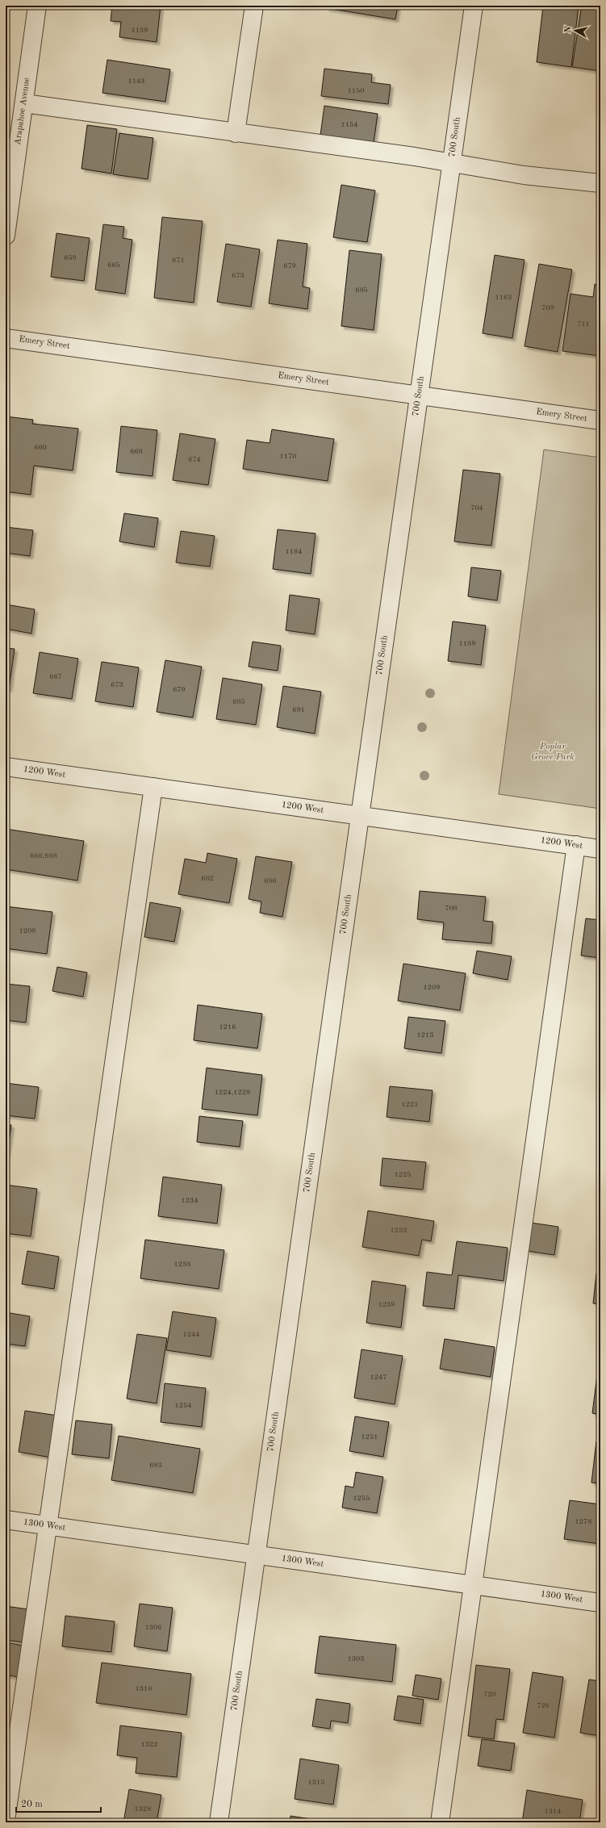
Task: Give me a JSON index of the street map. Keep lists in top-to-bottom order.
{
  "streets": {
    "street": [
      "Arapahoe Avenue",
      "700 South",
      "Emery Street",
      "1200 West",
      "1300 West"
    ]
  },
  "crossings": [
    ["700 South", "Emery Street"],
    ["700 South", "1200 West"],
    ["700 South", "1300 West"]
  ],
  "parks": ["Poplar Grove Park"],
  "house_numbers": [
    "1139",
    "1143",
    "1150",
    "1154",
    "659",
    "671",
    "665",
    "679",
    "673",
    "685",
    "1163",
    "709",
    "711",
    "660",
    "668",
    "1170",
    "674",
    "704",
    "1184",
    "1189",
    "667",
    "673",
    "679",
    "685",
    "691",
    "666,668",
    "682",
    "686",
    "708",
    "1209",
    "1209",
    "1216",
    "1213",
    "1224,1228",
    "1221",
    "1225",
    "1234",
    "1233",
    "1238",
    "1239",
    "1244",
    "1247",
    "1254",
    "1251",
    "683",
    "1255",
    "1278",
    "1306",
    "1303",
    "1318",
    "720",
    "726",
    "1322",
    "1315",
    "1328",
    "1314"
  ],
  "scale_bar": "20 m",
  "north": "left"
}
